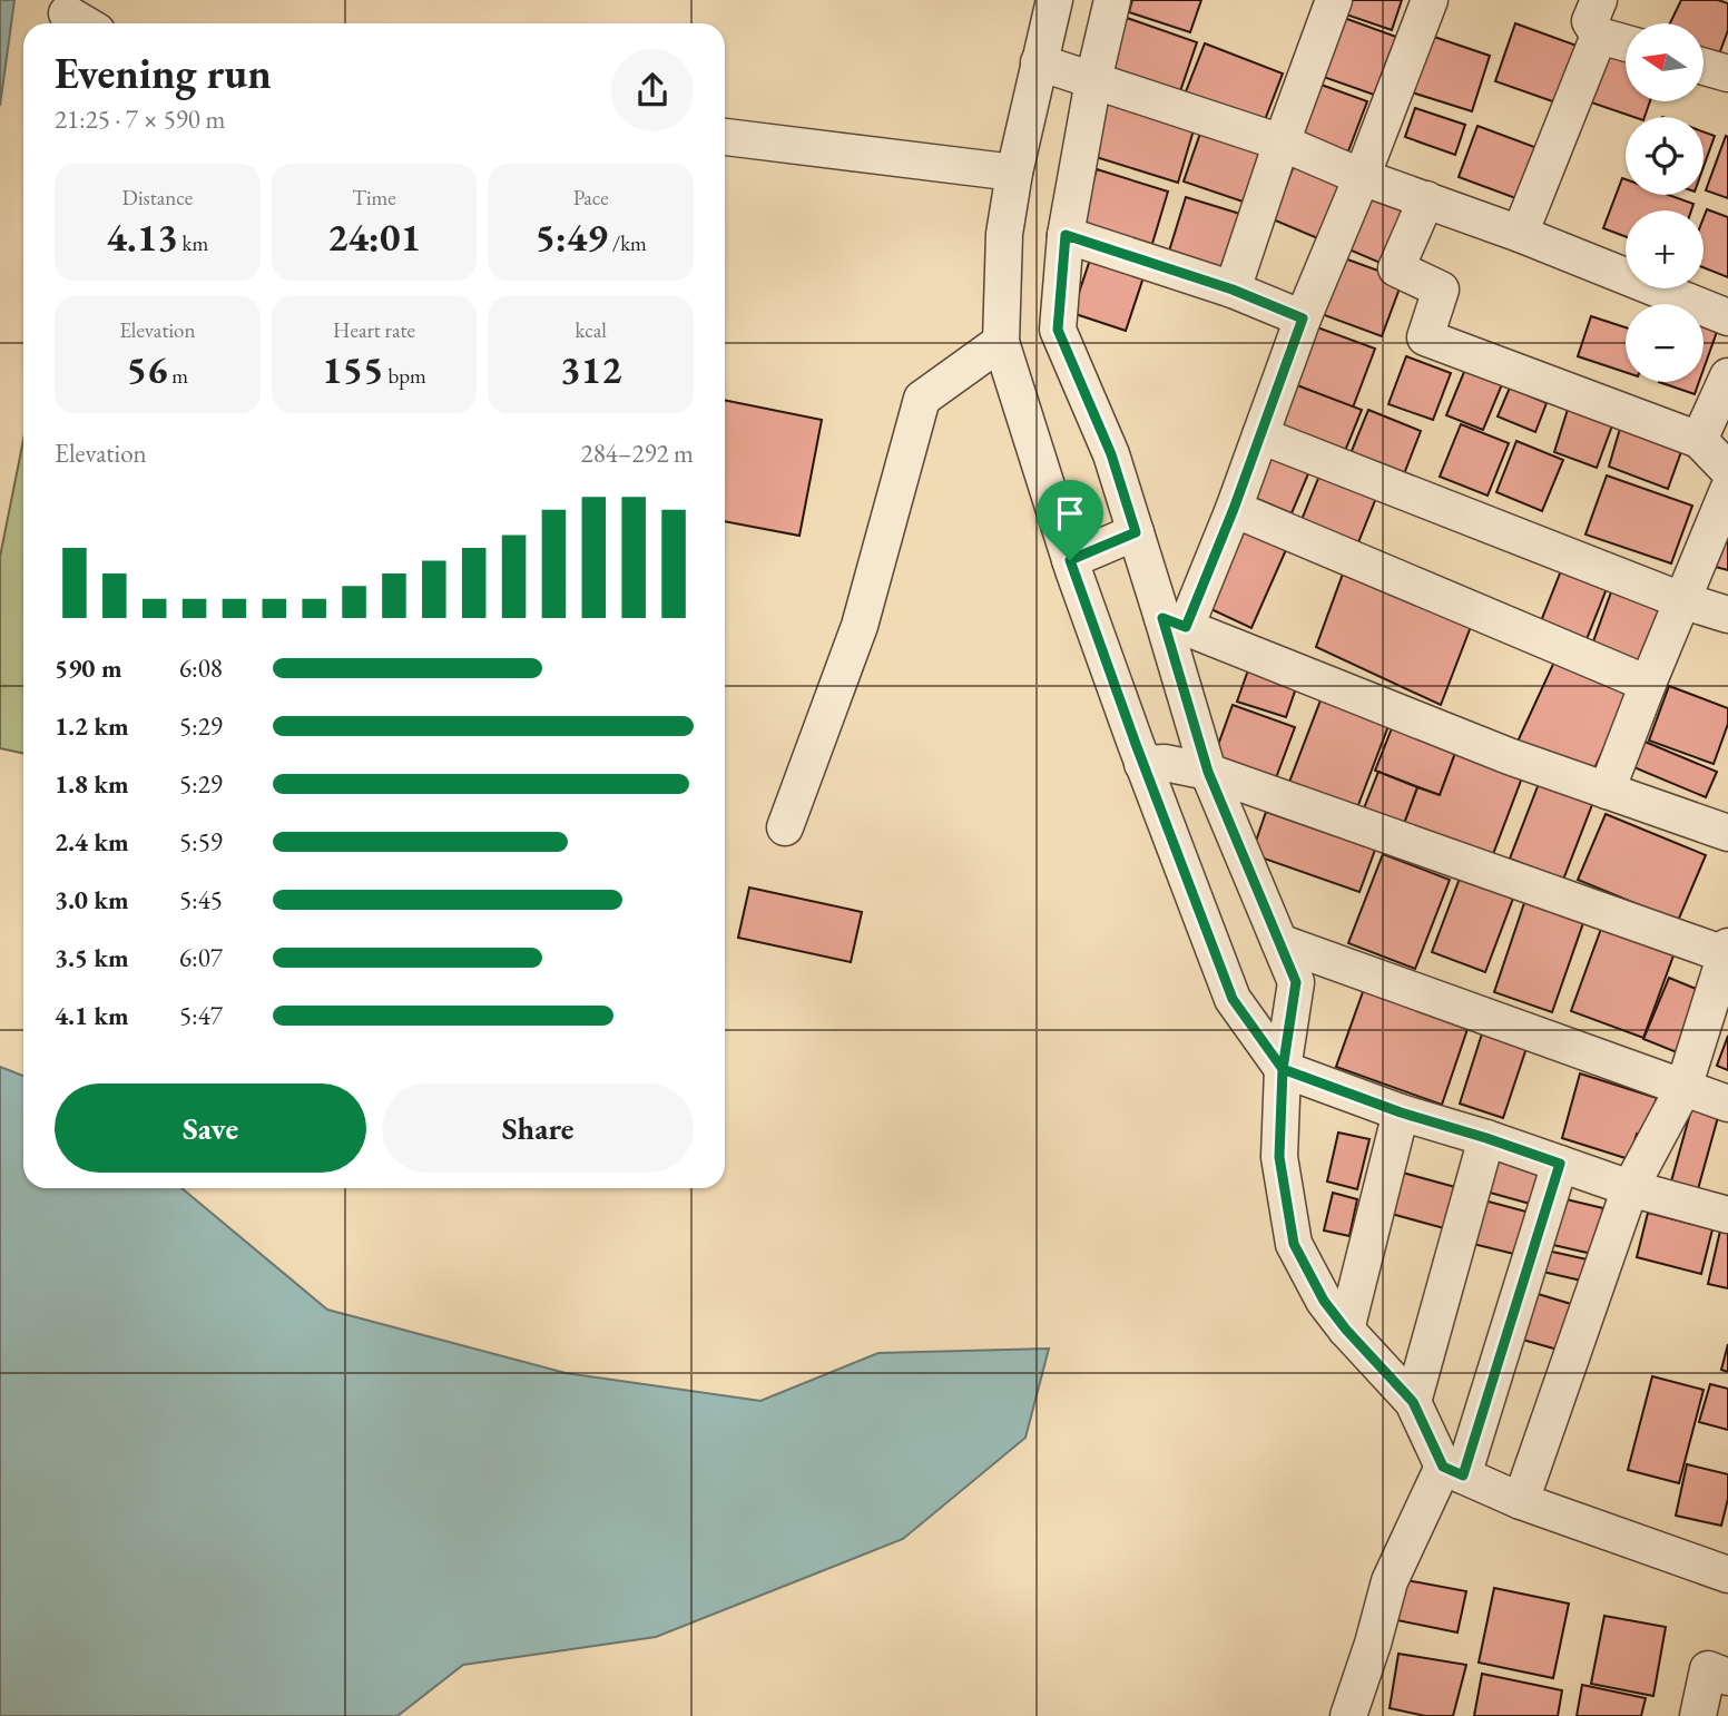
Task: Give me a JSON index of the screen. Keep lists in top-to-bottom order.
{
  "north": "left",
  "page": {
    "map_buttons": ["+", "−"],
    "heading": ["Evening run", "21:25 · 7 × 590 m"],
    "stats": [
      ["Distance", "4.13 km"],
      ["Time", "24:01"],
      ["Pace", "5:49 /km"],
      ["Elevation", "56 m"],
      ["Heart rate", "155 bpm"],
      ["kcal", "312"]
    ],
    "chart": ["Elevation", "284–292 m"],
    "list": [
      {
        "name": "590 m",
        "note": "6:08"
      },
      {
        "name": "1.2 km",
        "note": "5:29"
      },
      {
        "name": "1.8 km",
        "note": "5:29"
      },
      {
        "name": "2.4 km",
        "note": "5:59"
      },
      {
        "name": "3.0 km",
        "note": "5:45"
      },
      {
        "name": "3.5 km",
        "note": "6:07"
      },
      {
        "name": "4.1 km",
        "note": "5:47"
      }
    ],
    "buttons": ["Save", "Share"]
  }
}
